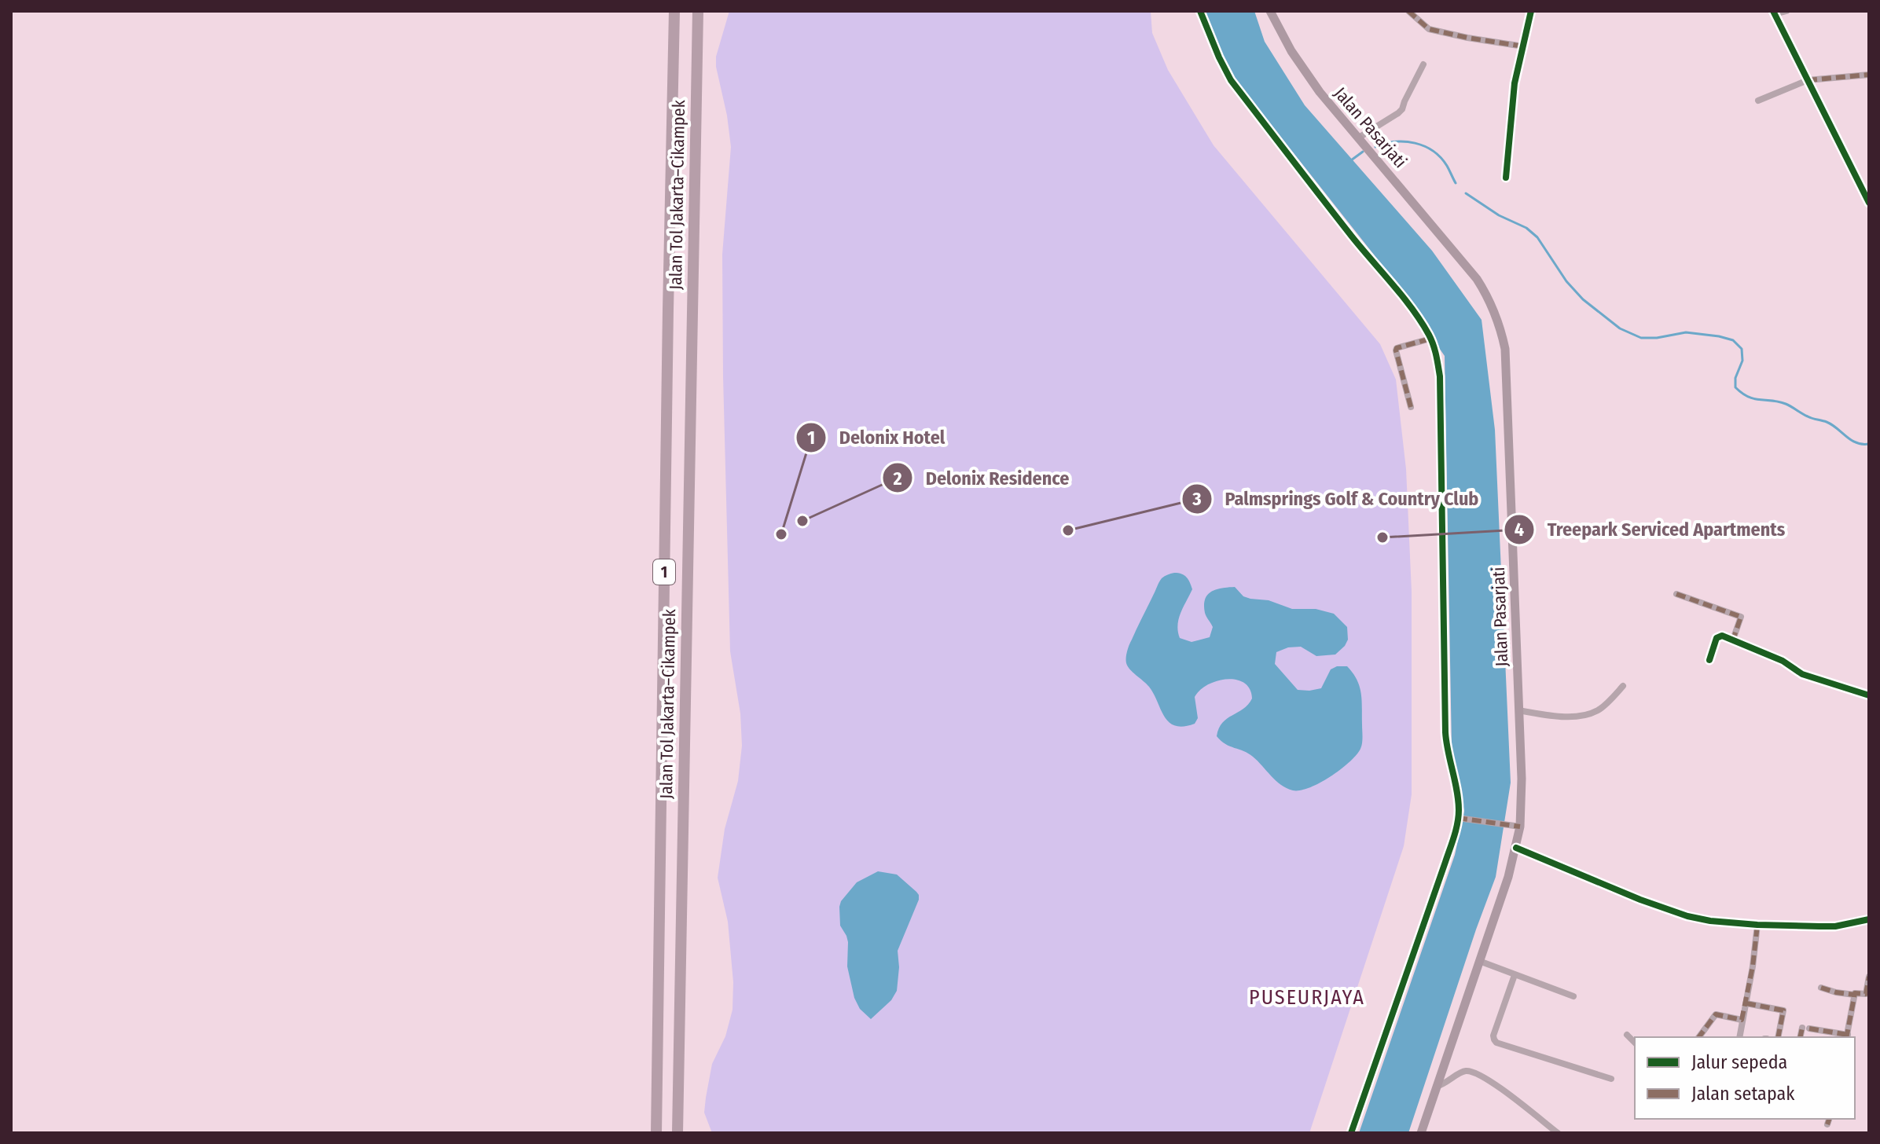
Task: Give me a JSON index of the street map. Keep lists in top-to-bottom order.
{
  "streets": {
    "highway": ["Jalan Tol Jakarta–Cikampek", "1"],
    "main road": ["Jalan Pasarjati"]
  },
  "districts": ["PUSEURJAYA"],
  "places": [
    "Delonix Residence",
    "Palmsprings Golf & Country Club",
    "Delonix Hotel",
    "Treepark Serviced Apartments"
  ],
  "legend": ["Jalur sepeda", "Jalan setapak"]
}
